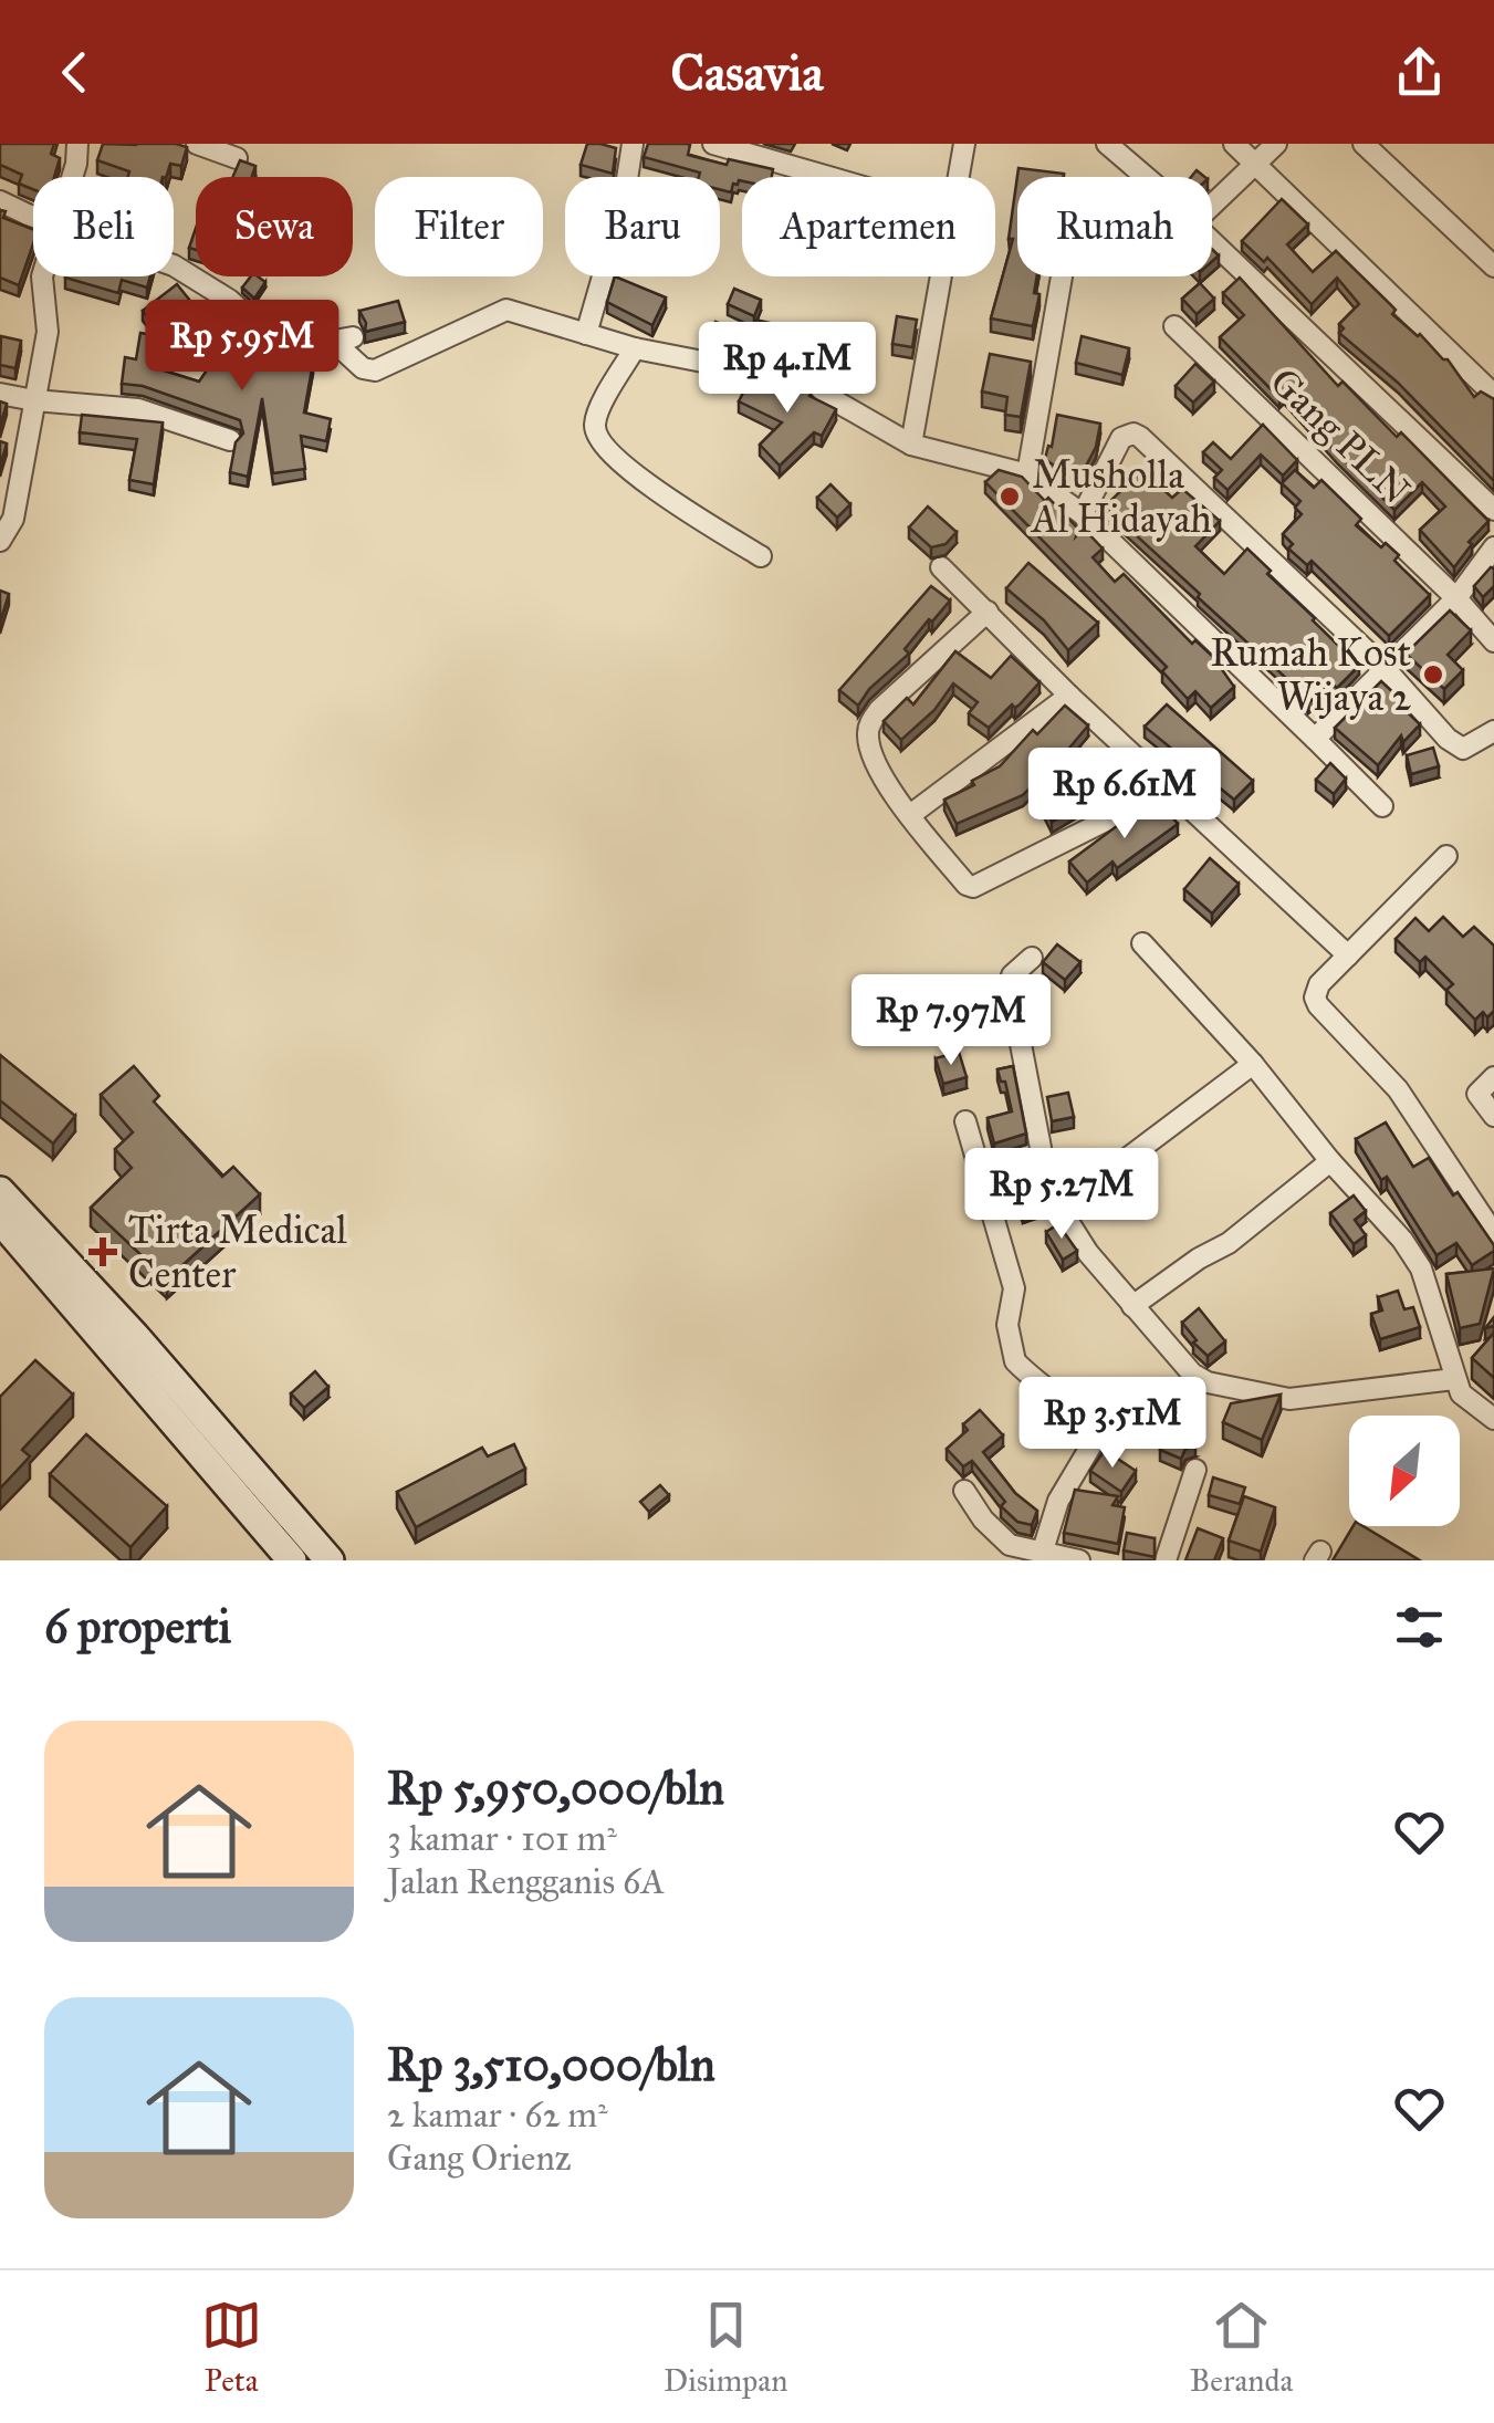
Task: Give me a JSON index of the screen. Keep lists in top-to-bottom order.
{
  "streets": {
    "street": ["Gang PLN"]
  },
  "places": {
    "other": ["Musholla Al Hidayah", "Rumah Kost Wijaya 2"],
    "health": ["Tirta Medical Center"]
  },
  "north": "bottom left",
  "page": {
    "header": "Casavia",
    "chip": [
      "Beli",
      "Sewa",
      "Filter",
      "Baru",
      "Apartemen",
      "Rumah"
    ],
    "price": [
      "Rp 5.95M",
      "Rp 4.1M",
      "Rp 6.61M",
      "Rp 7.97M",
      "Rp 5.27M",
      "Rp 3.51M"
    ],
    "heading": "6 properti",
    "list": [
      {
        "name": "Rp 5,950,000/bln",
        "note": "3 kamar · 101 m² · Jalan Rengganis 6A"
      },
      {
        "name": "Rp 3,510,000/bln",
        "note": "2 kamar · 62 m² · Gang Orienz"
      }
    ],
    "tabs": ["Peta", "Disimpan", "Beranda"]
  }
}
